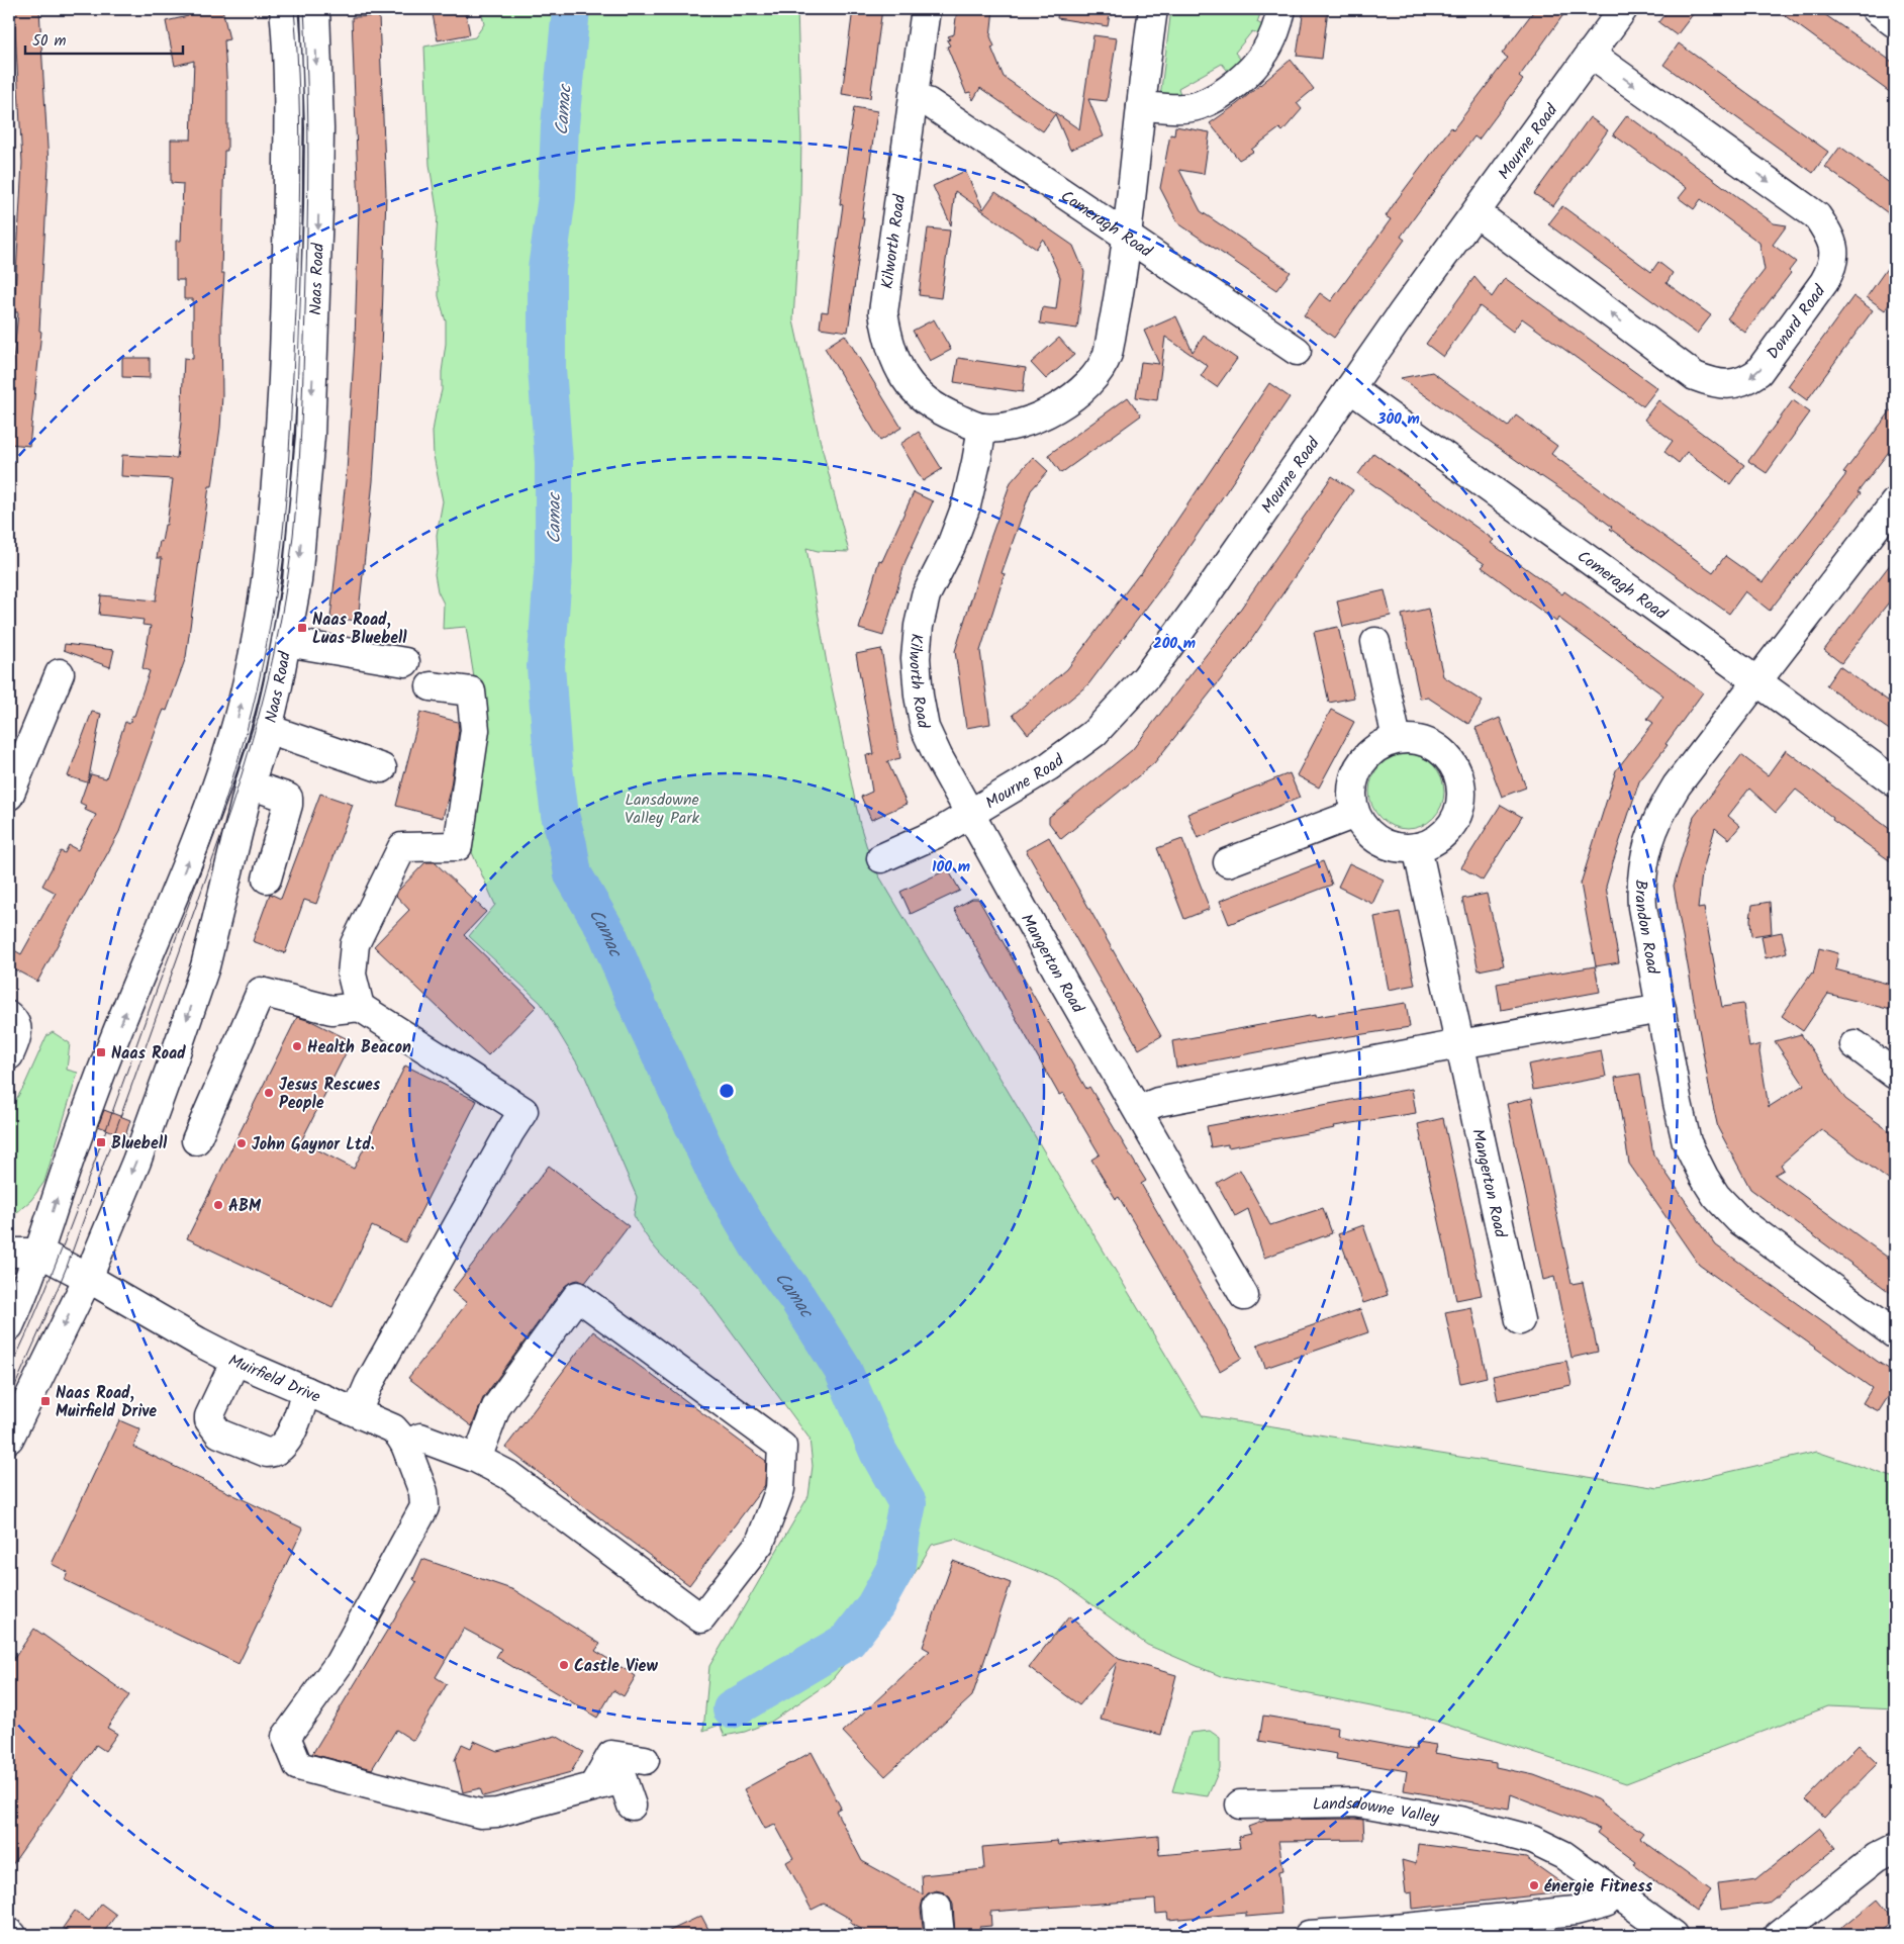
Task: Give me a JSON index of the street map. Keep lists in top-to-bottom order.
{
  "streets": {
    "street": [
      "Mourne Road",
      "Comeragh Road",
      "Kilworth Road",
      "Naas Road",
      "Donard Road",
      "Brandon Road",
      "Mangerton Road",
      "Muirfield Drive",
      "Landsdowne Valley"
    ]
  },
  "crossings": [
    ["Mourne Road", "Comeragh Road"],
    ["Mourne Road", "Kilworth Road"],
    ["Mourne Road", "Donard Road"],
    ["Mourne Road", "Mangerton Road"],
    ["Comeragh Road", "Kilworth Road"],
    ["Comeragh Road", "Brandon Road"],
    ["Kilworth Road", "Mangerton Road"],
    ["Naas Road", "Muirfield Drive"]
  ],
  "water": ["Camac"],
  "parks": ["Lansdowne Valley Park"],
  "places": {
    "transit": [
      "Naas Road, Luas Bluebell",
      "Naas Road",
      "Bluebell",
      "Naas Road, Muirfield Drive"
    ],
    "other": [
      "Health Beacon",
      "Jesus Rescues People",
      "John Gaynor Ltd.",
      "ABM",
      "Castle View",
      "énergie Fitness"
    ]
  },
  "scale_bar": "50 m",
  "rings": ["300 m", "200 m", "100 m"]
}
